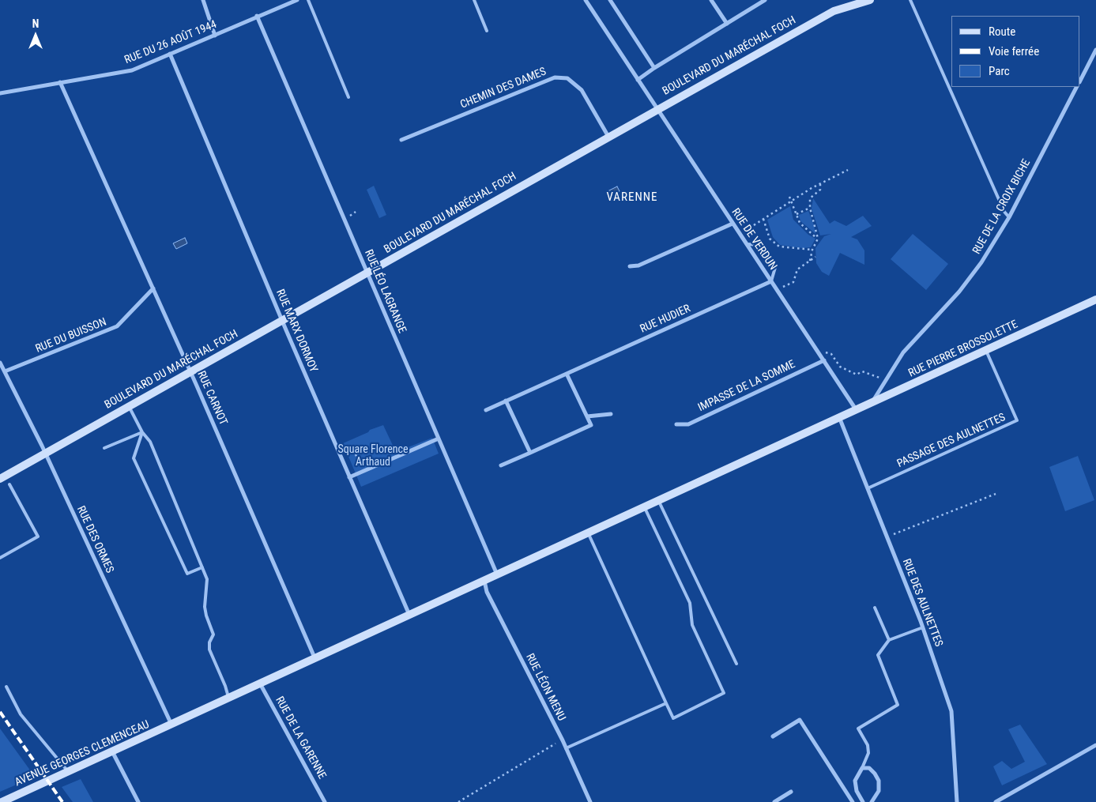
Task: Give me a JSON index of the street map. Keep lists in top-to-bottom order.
{
  "streets": {
    "main road": ["BOULEVARD DU MARÉCHAL FOCH", "RUE PIERRE BROSSOLETTE", "AVENUE GEORGES CLEMENCEAU"],
    "street": [
      "RUE DU 26 AOÛT 1944",
      "CHEMIN DES DAMES",
      "RUE DE LA CROIX BICHE",
      "RUE DE VERDUN",
      "RUE LÉO LAGRANGE",
      "RUE HUDIER",
      "RUE MARX DORMOY",
      "RUE DU BUISSON",
      "IMPASSE DE LA SOMME",
      "RUE CARNOT",
      "RUE DES ORMES",
      "RUE DES AULNETTES",
      "RUE LÉON MENU",
      "RUE DE LA GARENNE"
    ],
    "lane": ["PASSAGE DES AULNETTES"]
  },
  "crossings": [
    ["RUE DU 26 AOÛT 1944", "RUE LÉO LAGRANGE"],
    ["RUE DU 26 AOÛT 1944", "RUE MARX DORMOY"],
    ["RUE DU 26 AOÛT 1944", "RUE CARNOT"],
    ["BOULEVARD DU MARÉCHAL FOCH", "CHEMIN DES DAMES"],
    ["BOULEVARD DU MARÉCHAL FOCH", "RUE DE VERDUN"],
    ["BOULEVARD DU MARÉCHAL FOCH", "RUE LÉO LAGRANGE"],
    ["BOULEVARD DU MARÉCHAL FOCH", "RUE MARX DORMOY"],
    ["BOULEVARD DU MARÉCHAL FOCH", "RUE CARNOT"],
    ["BOULEVARD DU MARÉCHAL FOCH", "RUE DES ORMES"],
    ["RUE DE LA CROIX BICHE", "RUE PIERRE BROSSOLETTE"],
    ["RUE DE VERDUN", "RUE HUDIER"],
    ["RUE DE VERDUN", "RUE PIERRE BROSSOLETTE"],
    ["RUE DE VERDUN", "IMPASSE DE LA SOMME"],
    ["RUE LÉO LAGRANGE", "RUE PIERRE BROSSOLETTE"],
    ["RUE LÉO LAGRANGE", "AVENUE GEORGES CLEMENCEAU"],
    ["RUE MARX DORMOY", "AVENUE GEORGES CLEMENCEAU"],
    ["RUE DU BUISSON", "RUE CARNOT"],
    ["RUE DU BUISSON", "RUE DES ORMES"],
    ["RUE PIERRE BROSSOLETTE", "PASSAGE DES AULNETTES"],
    ["RUE PIERRE BROSSOLETTE", "RUE DES AULNETTES"],
    ["RUE PIERRE BROSSOLETTE", "AVENUE GEORGES CLEMENCEAU"],
    ["RUE CARNOT", "AVENUE GEORGES CLEMENCEAU"],
    ["PASSAGE DES AULNETTES", "RUE DES AULNETTES"],
    ["RUE DES ORMES", "AVENUE GEORGES CLEMENCEAU"],
    ["RUE LÉON MENU", "AVENUE GEORGES CLEMENCEAU"],
    ["RUE DE LA GARENNE", "AVENUE GEORGES CLEMENCEAU"]
  ],
  "districts": ["VARENNE"],
  "parks": ["Square Florence Arthaud"],
  "legend": ["Route", "Voie ferrée", "Parc"],
  "north": "top"
}
